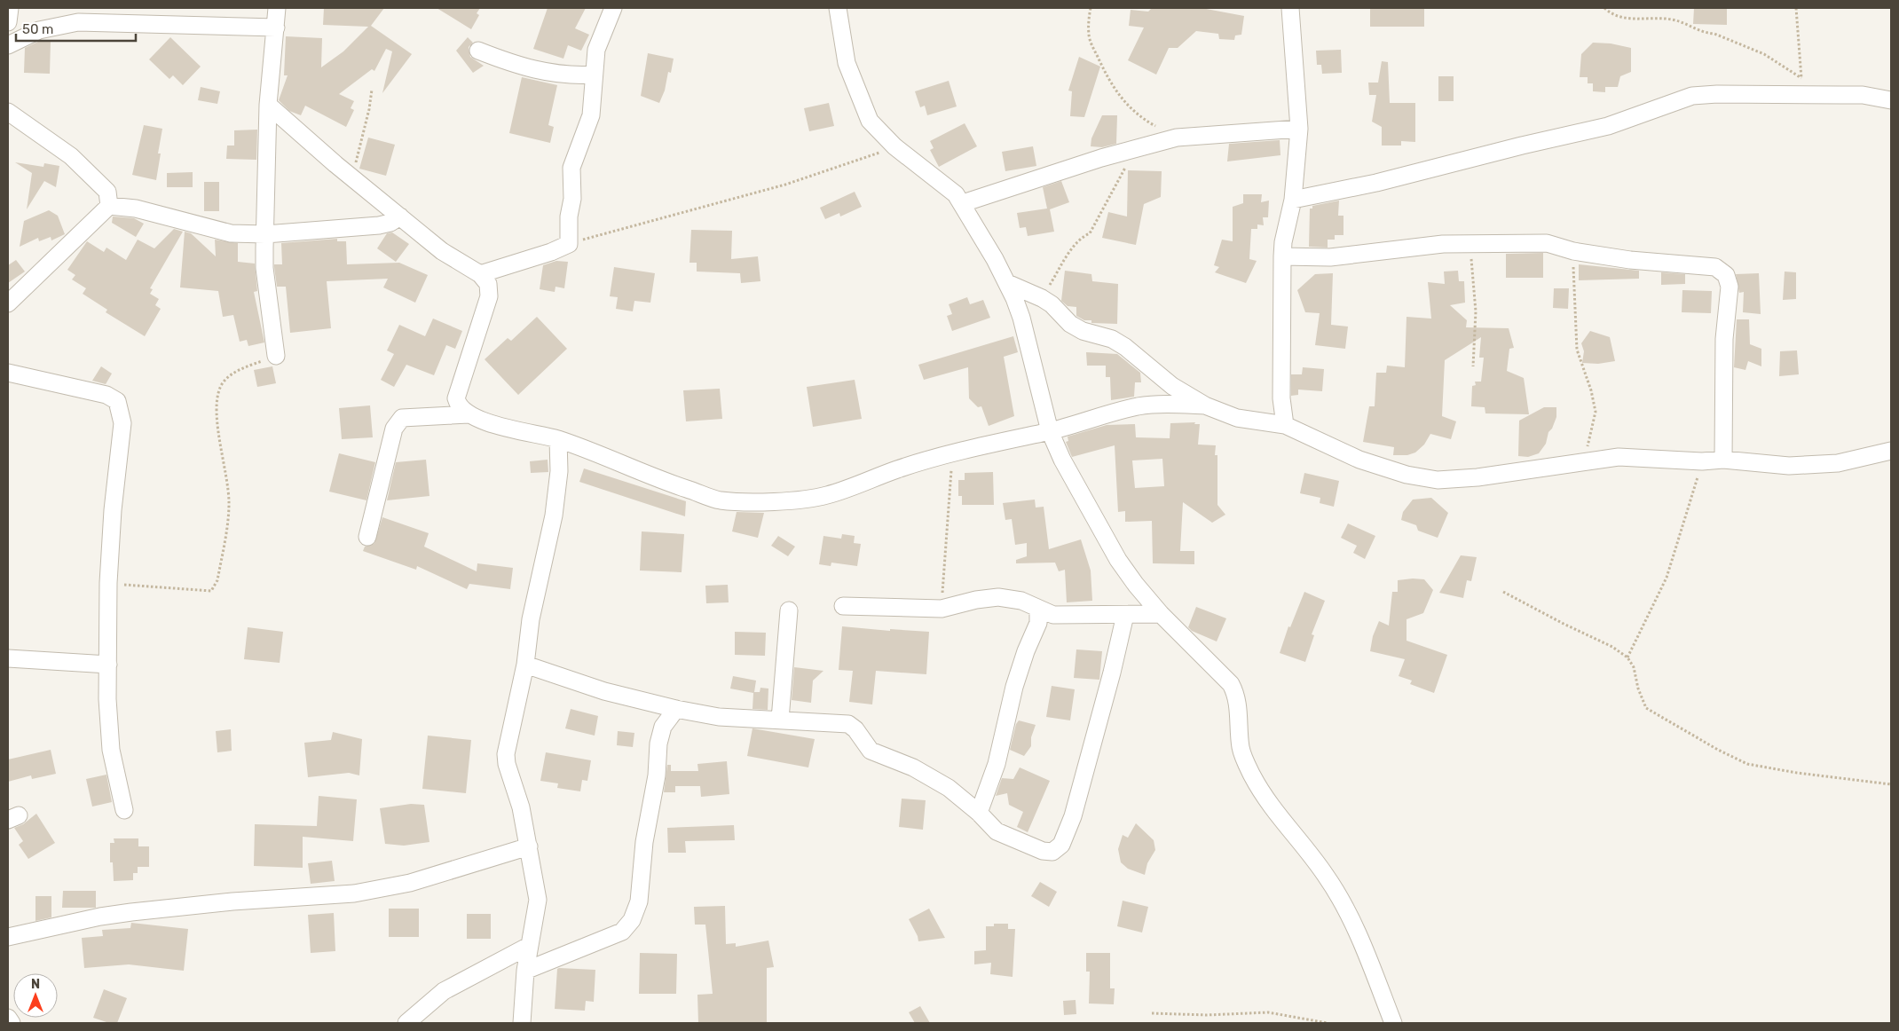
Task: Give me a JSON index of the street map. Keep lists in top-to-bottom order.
{
  "scale_bar": "50 m",
  "north": "top"
}
